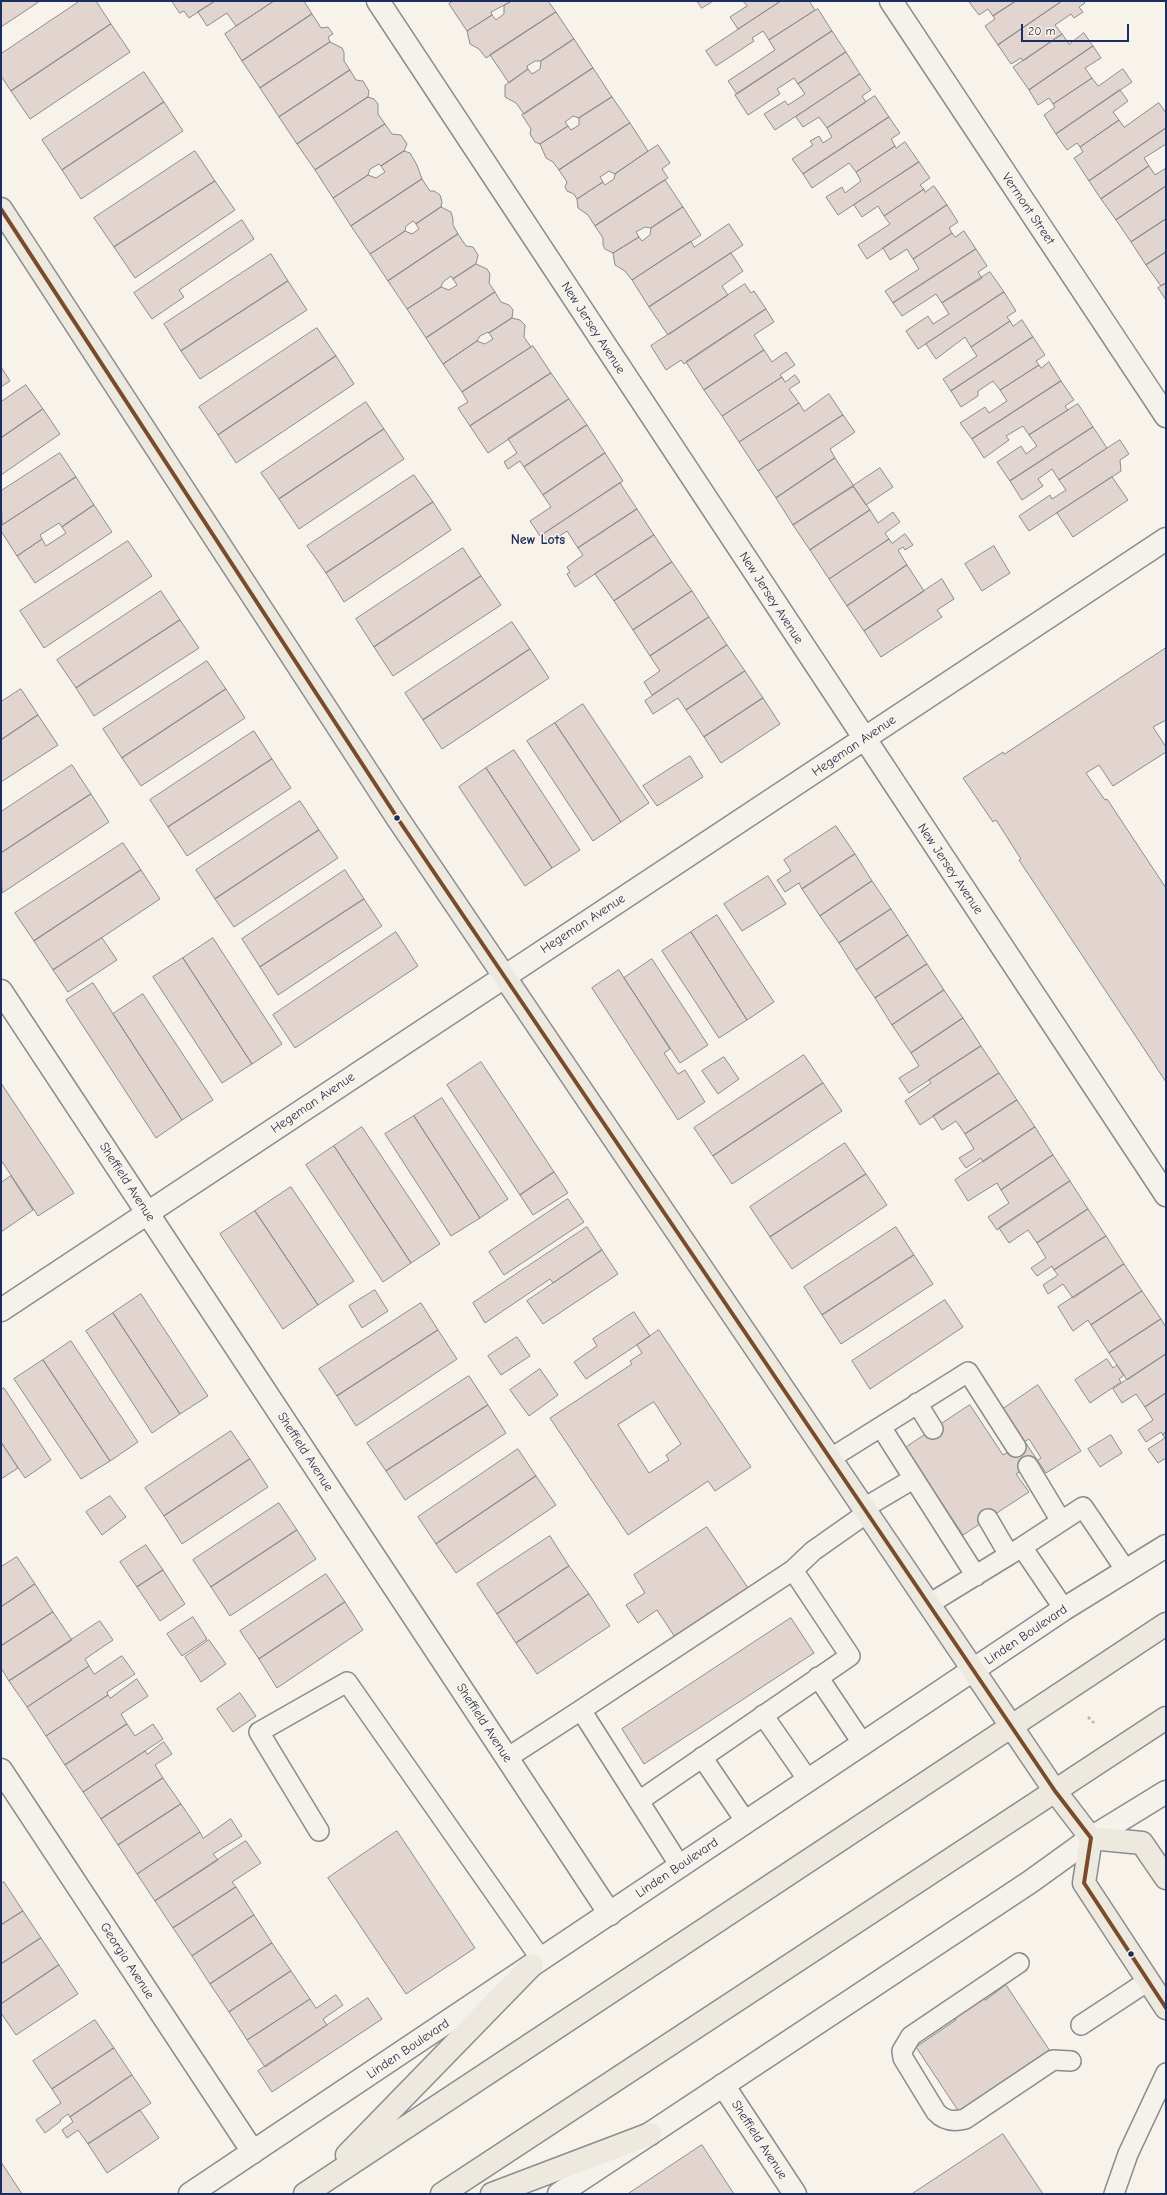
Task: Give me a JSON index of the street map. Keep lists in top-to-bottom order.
{
  "streets": {
    "street": [
      "Vermont Street",
      "New Jersey Avenue",
      "Hegeman Avenue",
      "Sheffield Avenue",
      "Linden Boulevard",
      "Georgia Avenue"
    ]
  },
  "crossings": [
    ["New Jersey Avenue", "Hegeman Avenue"],
    ["Hegeman Avenue", "Sheffield Avenue"],
    ["Sheffield Avenue", "Linden Boulevard"],
    ["Linden Boulevard", "Georgia Avenue"]
  ],
  "districts": ["New Lots"],
  "scale_bar": "20 m"
}
